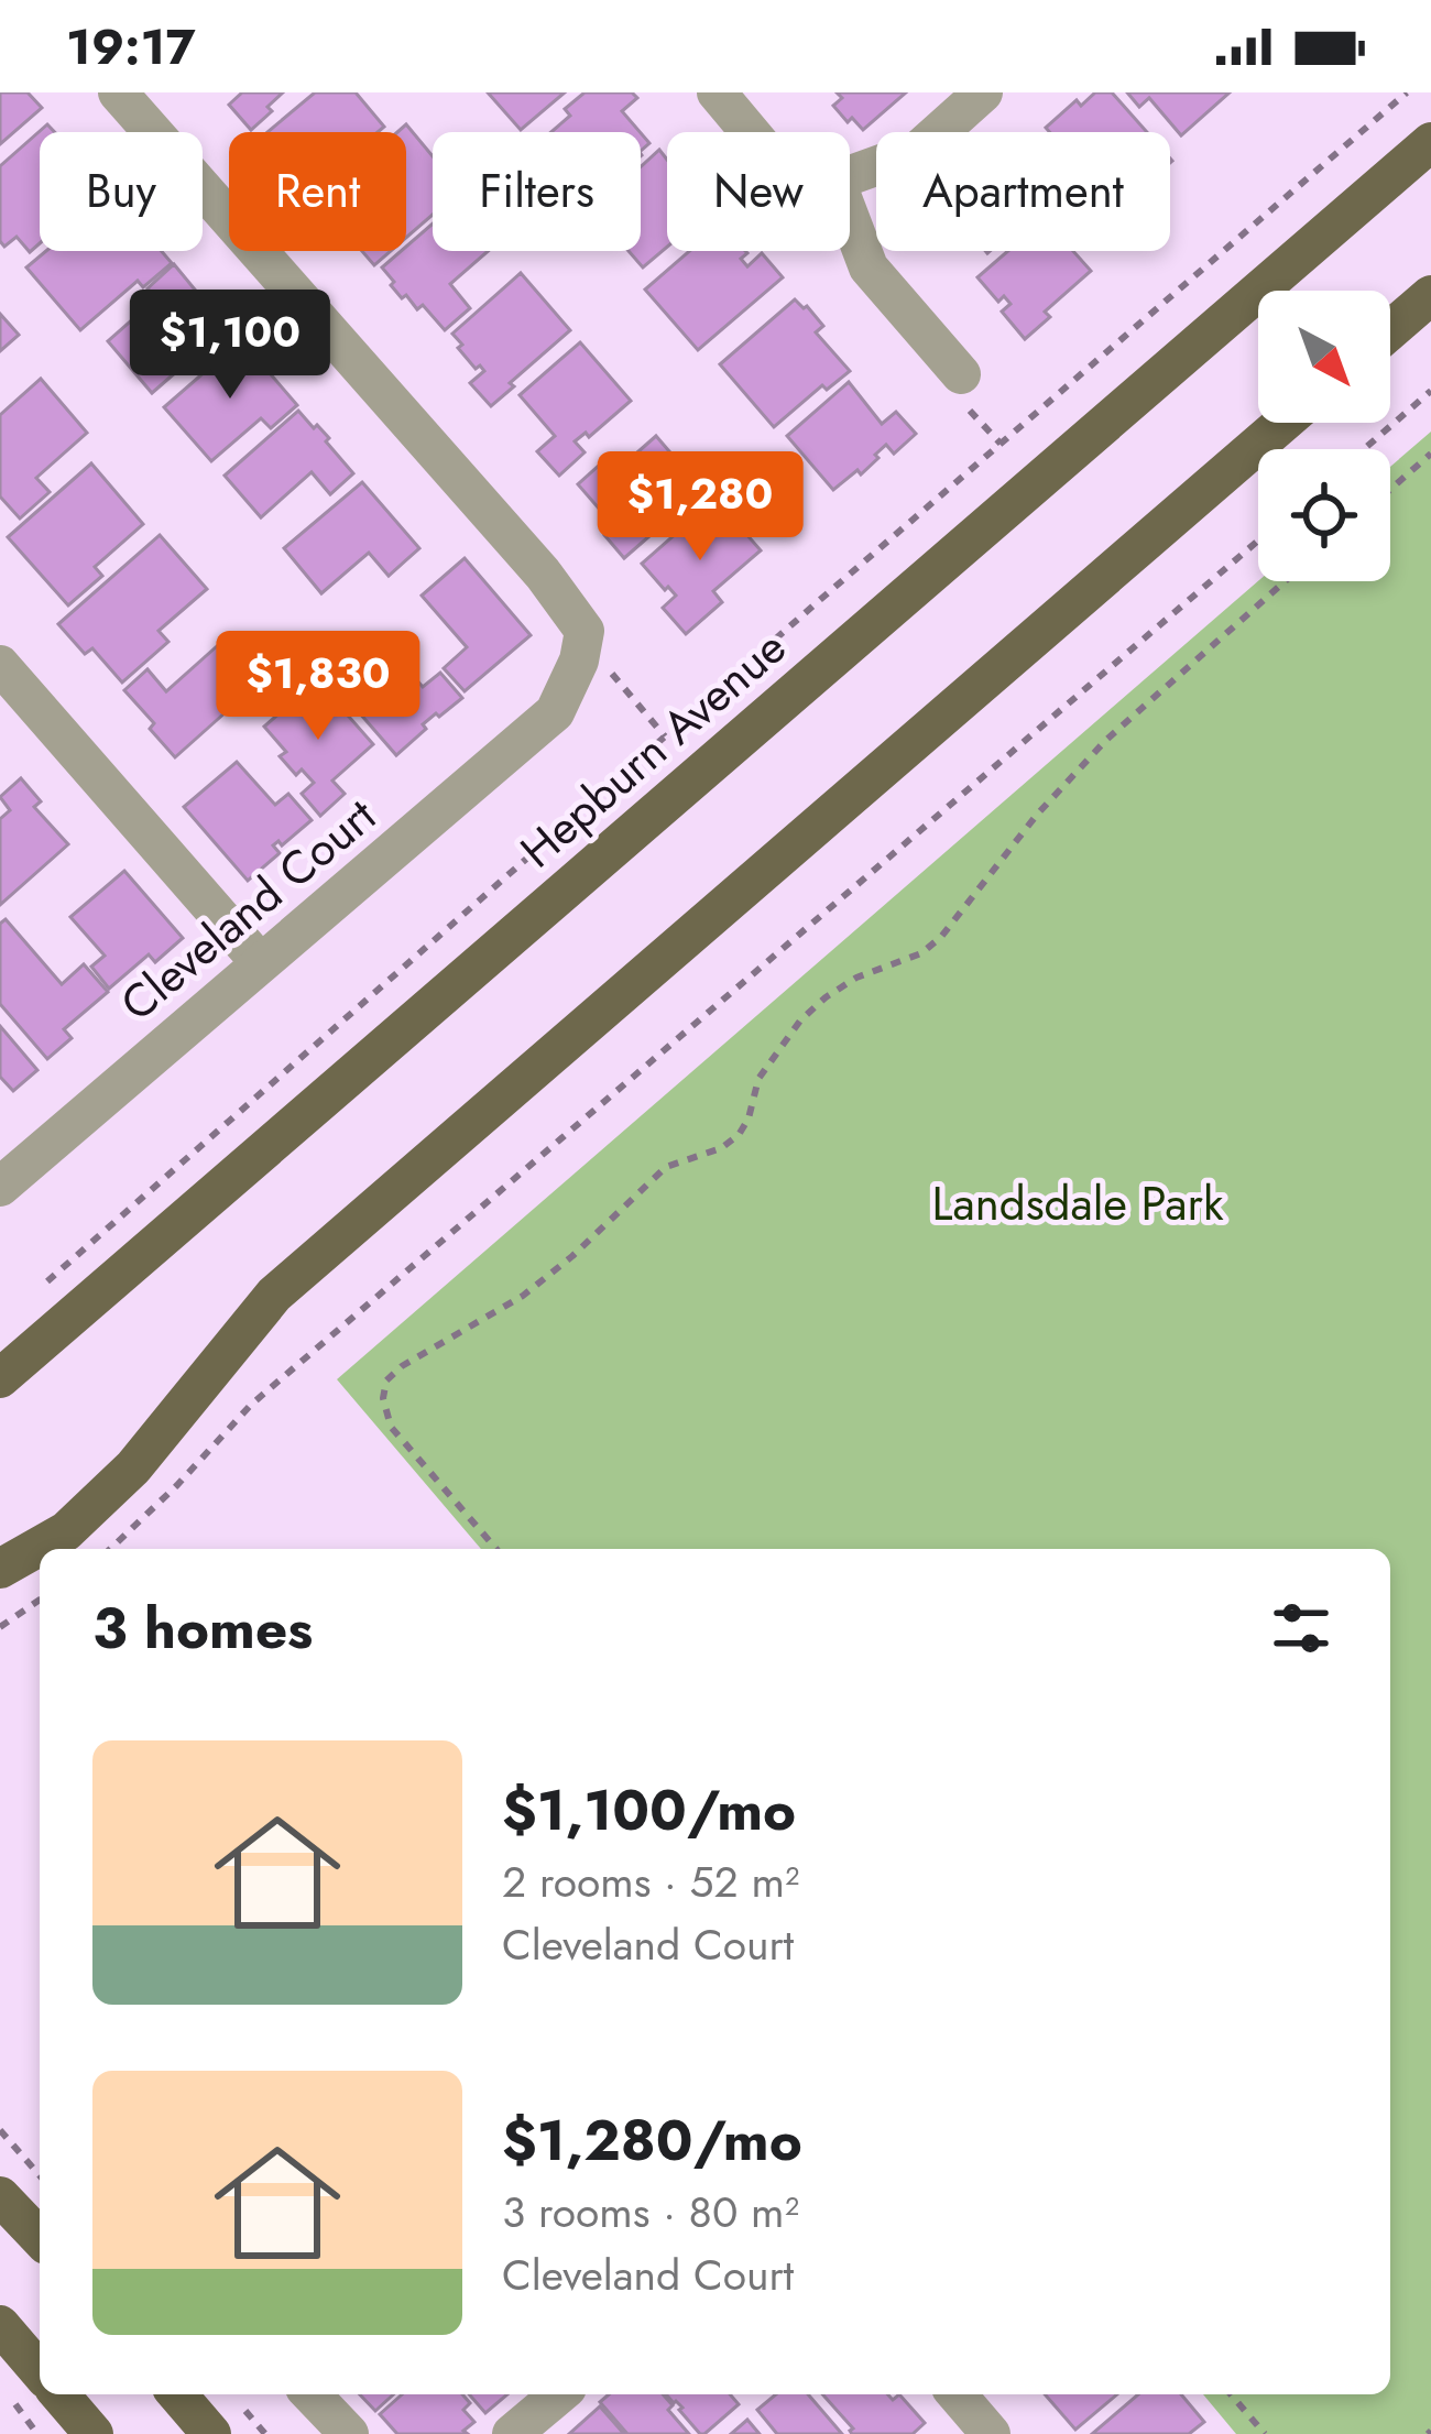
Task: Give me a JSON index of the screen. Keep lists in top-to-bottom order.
{
  "streets": {
    "main road": ["Hepburn Avenue"],
    "street": ["Cleveland Court"]
  },
  "parks": ["Landsdale Park"],
  "north": "bottom right",
  "page": {
    "status": "19:17",
    "chip": [
      "Buy",
      "Rent",
      "Filters",
      "New",
      "Apartment"
    ],
    "price": ["$1,100", "$1,280", "$1,830"],
    "heading": "3 homes",
    "list": [
      {
        "name": "$1,100/mo",
        "note": "2 rooms · 52 m² · Cleveland Court"
      },
      {
        "name": "$1,280/mo",
        "note": "3 rooms · 80 m² · Cleveland Court"
      }
    ]
  }
}
